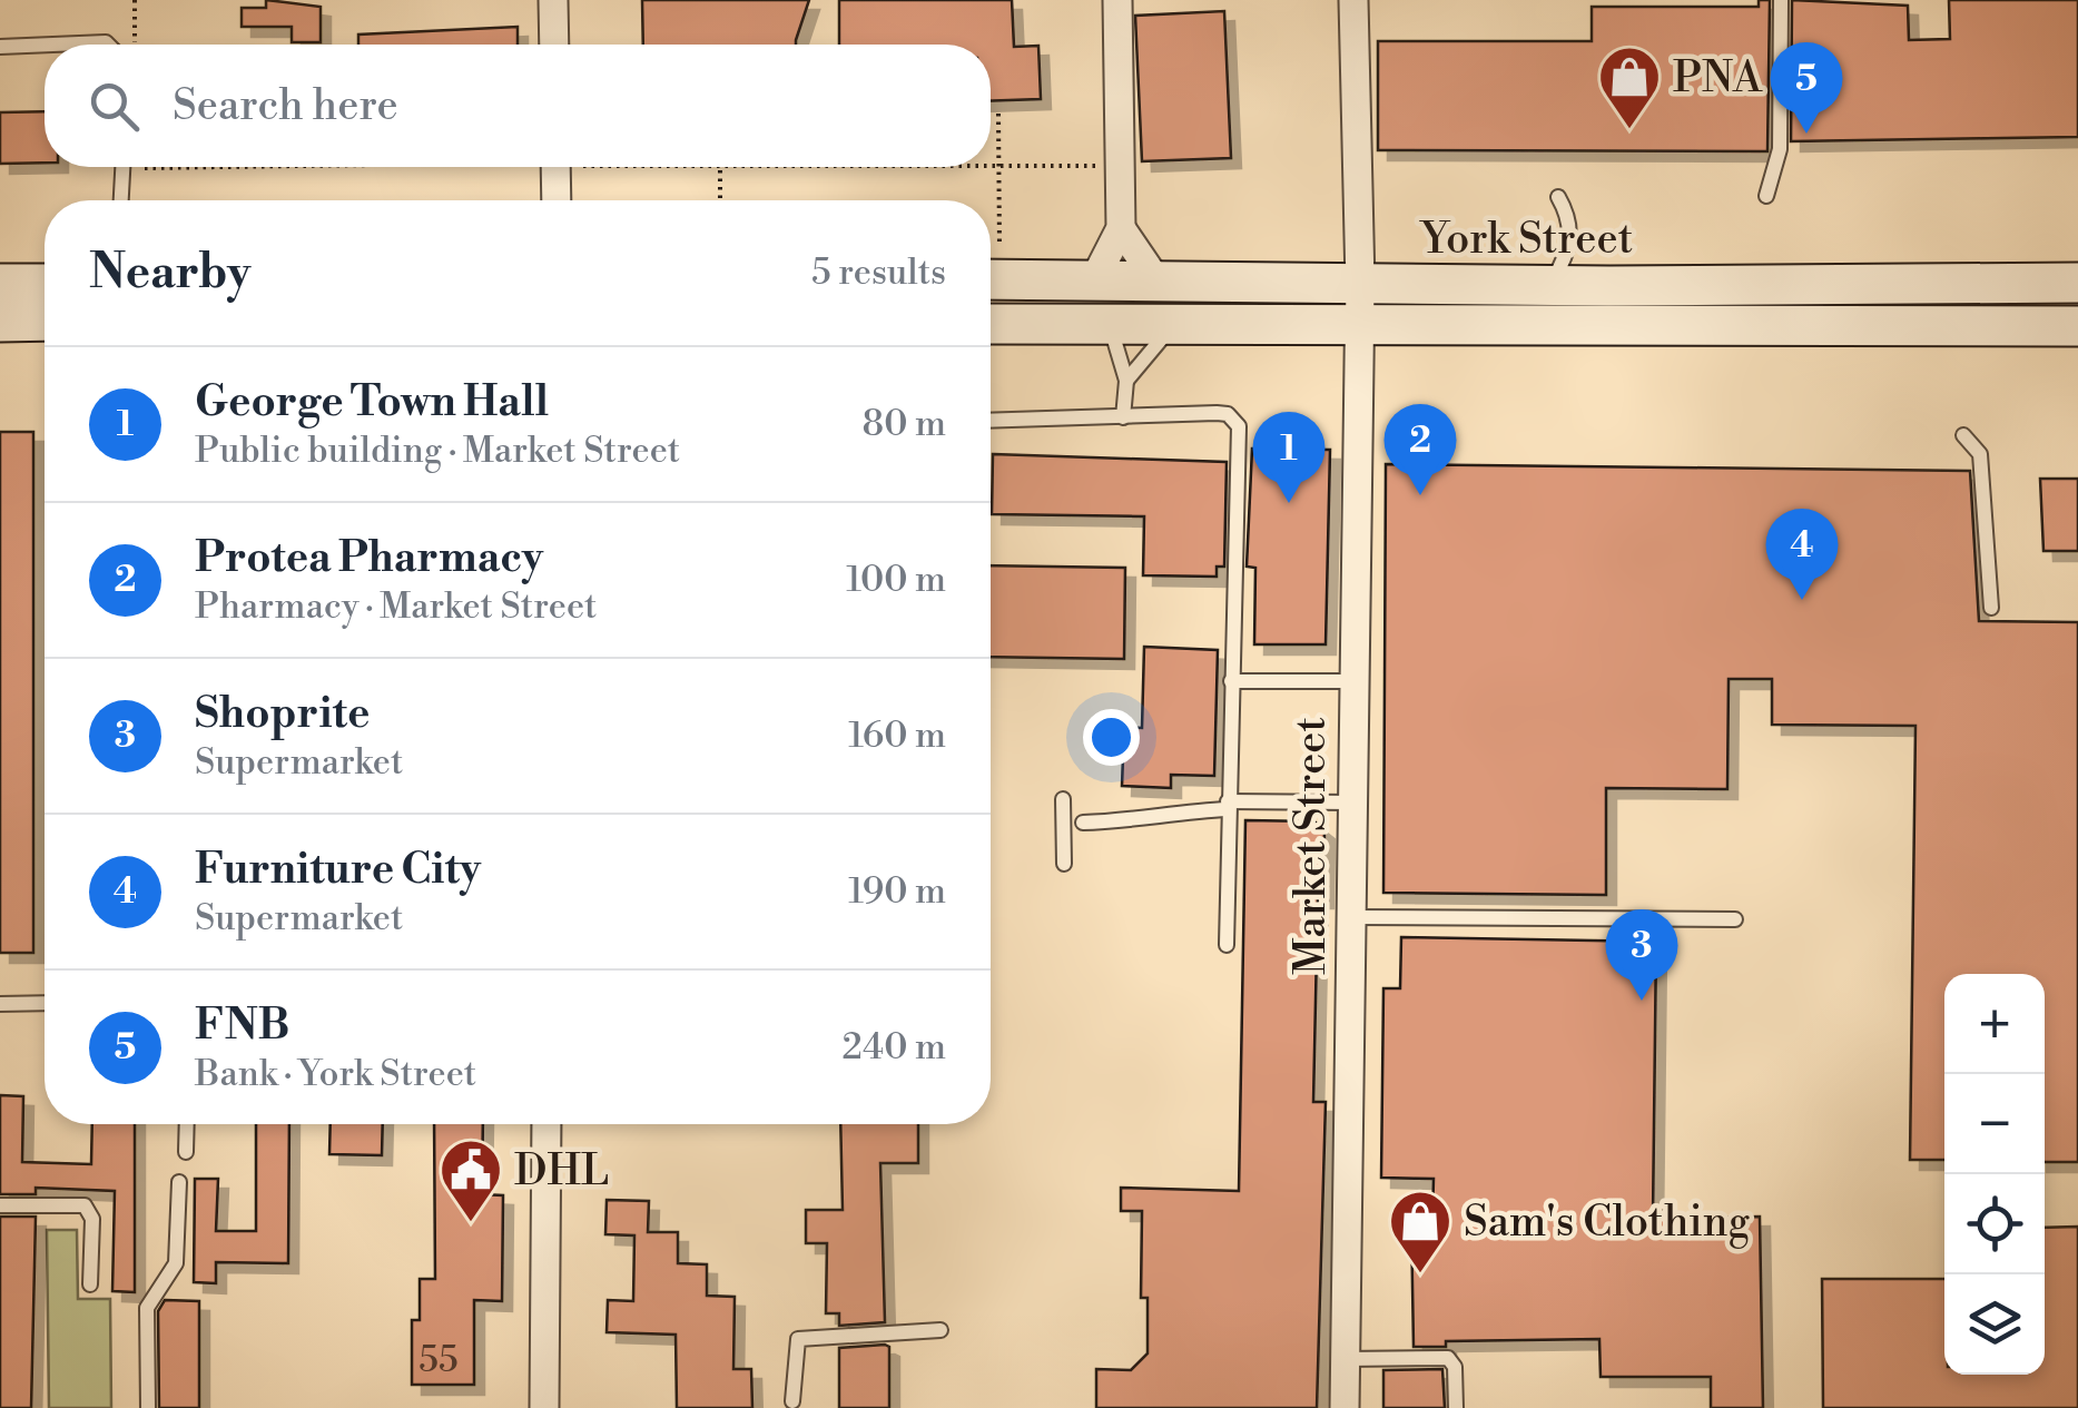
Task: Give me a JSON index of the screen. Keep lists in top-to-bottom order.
{
  "streets": {
    "main road": ["York Street"],
    "street": ["Market Street"]
  },
  "crossings": [
    ["York Street", "Market Street"]
  ],
  "places": {
    "shop": ["PNA", "Sam's Clothing"],
    "public building": ["DHL"]
  },
  "house_numbers": ["55"],
  "page": {
    "pins": [
      "5",
      "2",
      "1",
      "4",
      "3"
    ],
    "search": "Search here",
    "heading": ["Nearby", "5 results"],
    "list": [
      {
        "mark": "1",
        "name": "George Town Hall",
        "note": "Public building · Market Street",
        "value": "80 m"
      },
      {
        "mark": "2",
        "name": "Protea Pharmacy",
        "note": "Pharmacy · Market Street",
        "value": "100 m"
      },
      {
        "mark": "3",
        "name": "Shoprite",
        "note": "Supermarket",
        "value": "160 m"
      },
      {
        "mark": "4",
        "name": "Furniture City",
        "note": "Supermarket",
        "value": "190 m"
      },
      {
        "mark": "5",
        "name": "FNB",
        "note": "Bank · York Street",
        "value": "240 m"
      }
    ],
    "map_buttons": ["+", "−"]
  }
}
